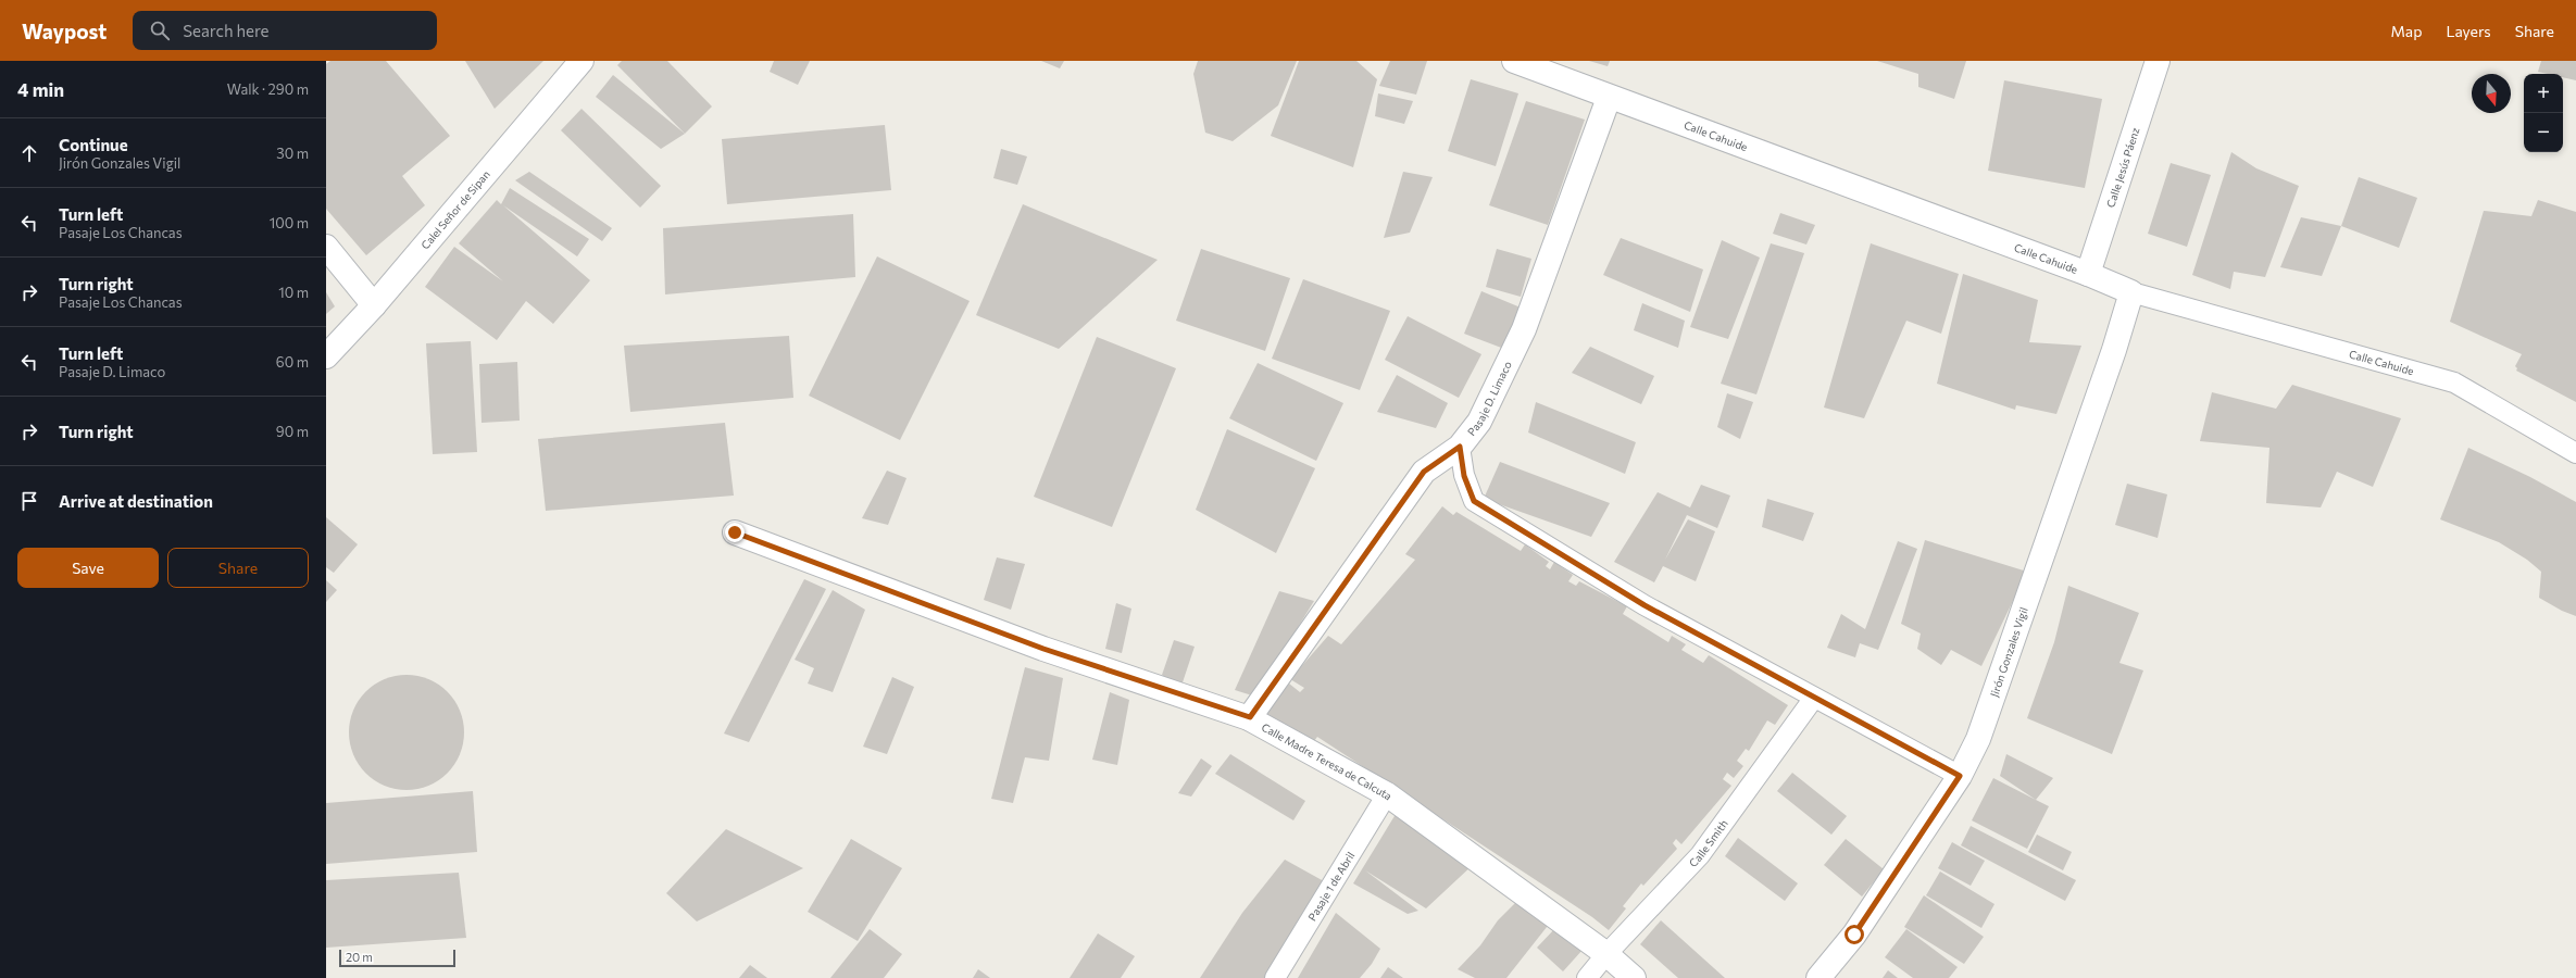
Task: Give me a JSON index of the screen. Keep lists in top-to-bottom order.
{
  "streets": {
    "street": [
      "Calle Cahuide",
      "Calle Jesús Páenz",
      "Calel Señor de Sipan",
      "Pasaje D. Limaco",
      "Jirón Gonzales Vigil",
      "Calle Madre Teresa de Calcuta"
    ],
    "lane": ["Calle Smith", "Pasaje 1 de Abril"]
  },
  "crossings": [
    ["Calle Cahuide", "Calle Jesús Páenz"],
    ["Calle Cahuide", "Pasaje D. Limaco"],
    ["Calle Cahuide", "Jirón Gonzales Vigil"],
    ["Pasaje D. Limaco", "Calle Madre Teresa de Calcuta"],
    ["Calle Madre Teresa de Calcuta", "Calle Smith"],
    ["Calle Madre Teresa de Calcuta", "Pasaje 1 de Abril"]
  ],
  "scale_bar": "20 m",
  "north": "bottom",
  "page": {
    "header": "Waypost",
    "search": "Search here",
    "nav": ["Map", "Layers", "Share"],
    "heading": ["4 min", "Walk · 290 m"],
    "map_buttons": ["+", "−"],
    "list": [
      ["Continue", "Jirón Gonzales Vigil", "30 m"],
      ["Turn left", "Pasaje Los Chancas", "100 m"],
      ["Turn right", "Pasaje Los Chancas", "10 m"],
      ["Turn left", "Pasaje D. Limaco", "60 m"],
      ["Turn right", "90 m"],
      "Arrive at destination"
    ],
    "buttons": ["Save", "Share"],
    "scale": "20 m"
  }
}
